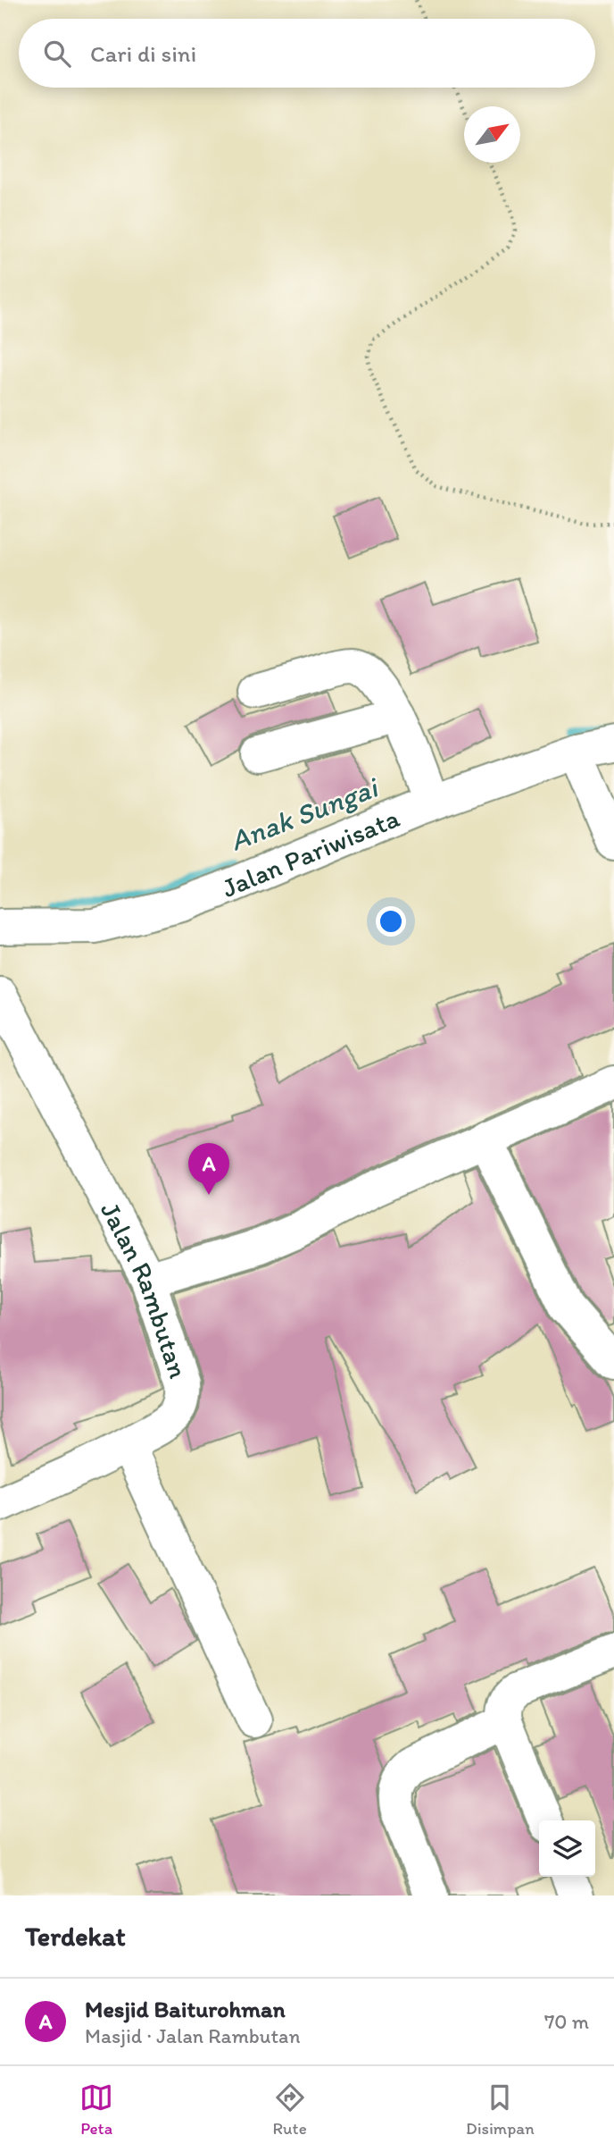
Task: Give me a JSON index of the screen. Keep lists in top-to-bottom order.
{
  "streets": {
    "street": ["Jalan Pariwisata", "Jalan Rambutan"]
  },
  "water": ["Anak Sungai"],
  "north": "top right",
  "page": {
    "search": "Cari di sini",
    "pins": "A",
    "heading": "Terdekat",
    "list": [
      {
        "mark": "A",
        "name": "Mesjid Baiturohman",
        "note": "Masjid · Jalan Rambutan",
        "value": "70 m"
      }
    ],
    "nav": ["Peta", "Rute", "Disimpan"]
  }
}
